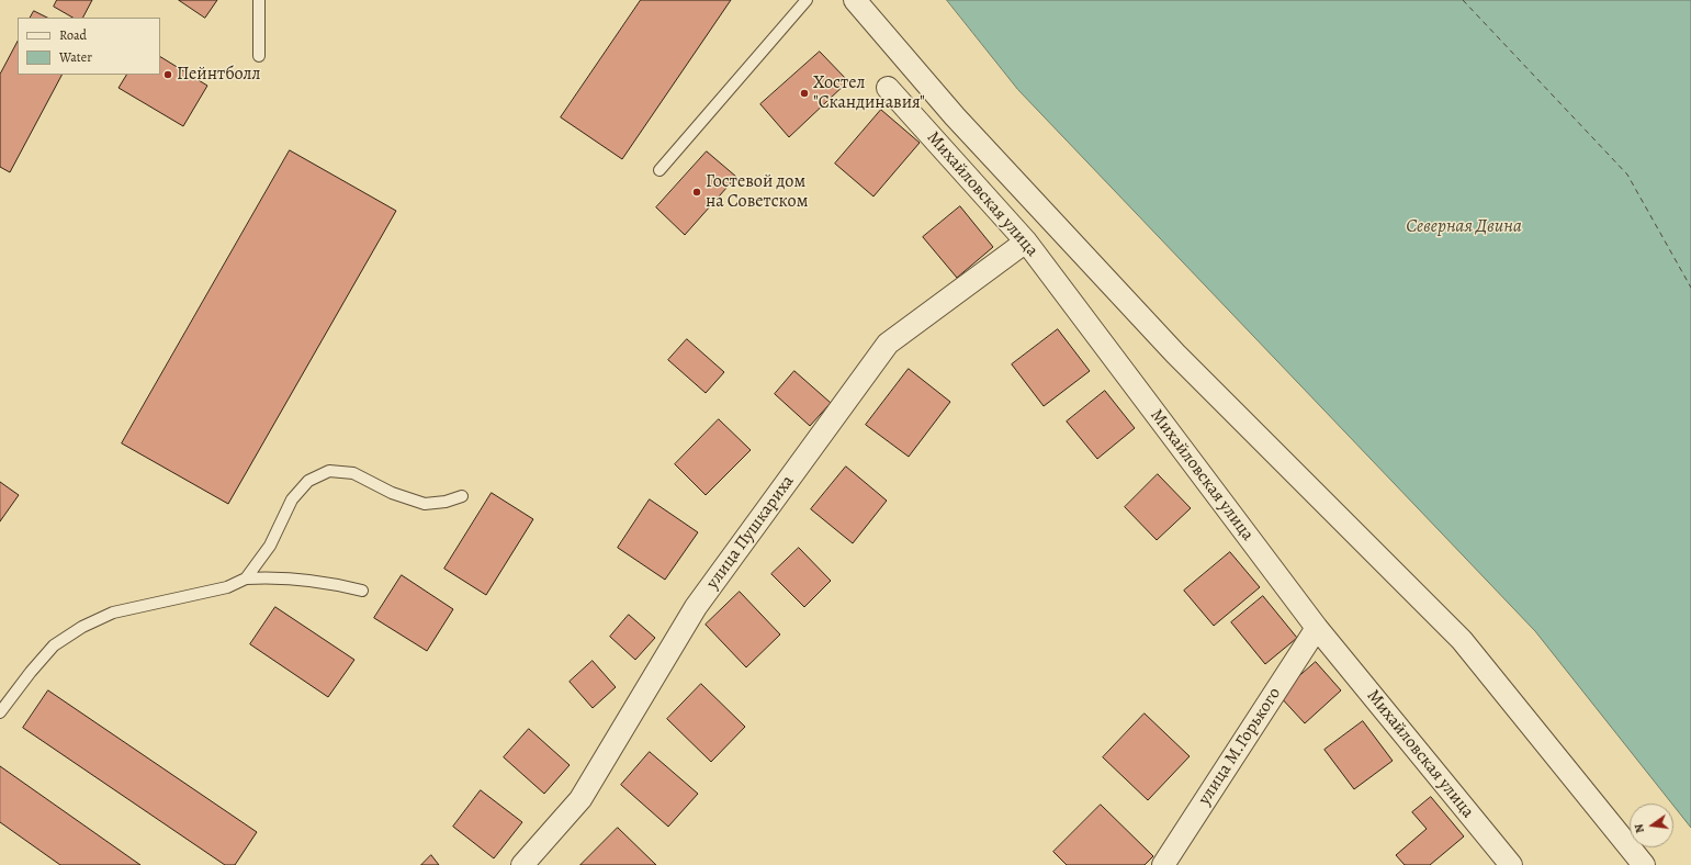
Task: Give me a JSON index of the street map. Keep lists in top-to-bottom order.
{
  "streets": {
    "street": ["Михайловская улица", "улица Пушкариха", "улица М.Горького"]
  },
  "crossings": [
    ["Михайловская улица", "улица Пушкариха"],
    ["Михайловская улица", "улица М.Горького"]
  ],
  "water": ["Северная Двина"],
  "places": ["Пейнтболл", "Хостел \"Скандинавия\"", "Гостевой дом на Советском"],
  "legend": ["Road", "Water"],
  "north": "left"
}
